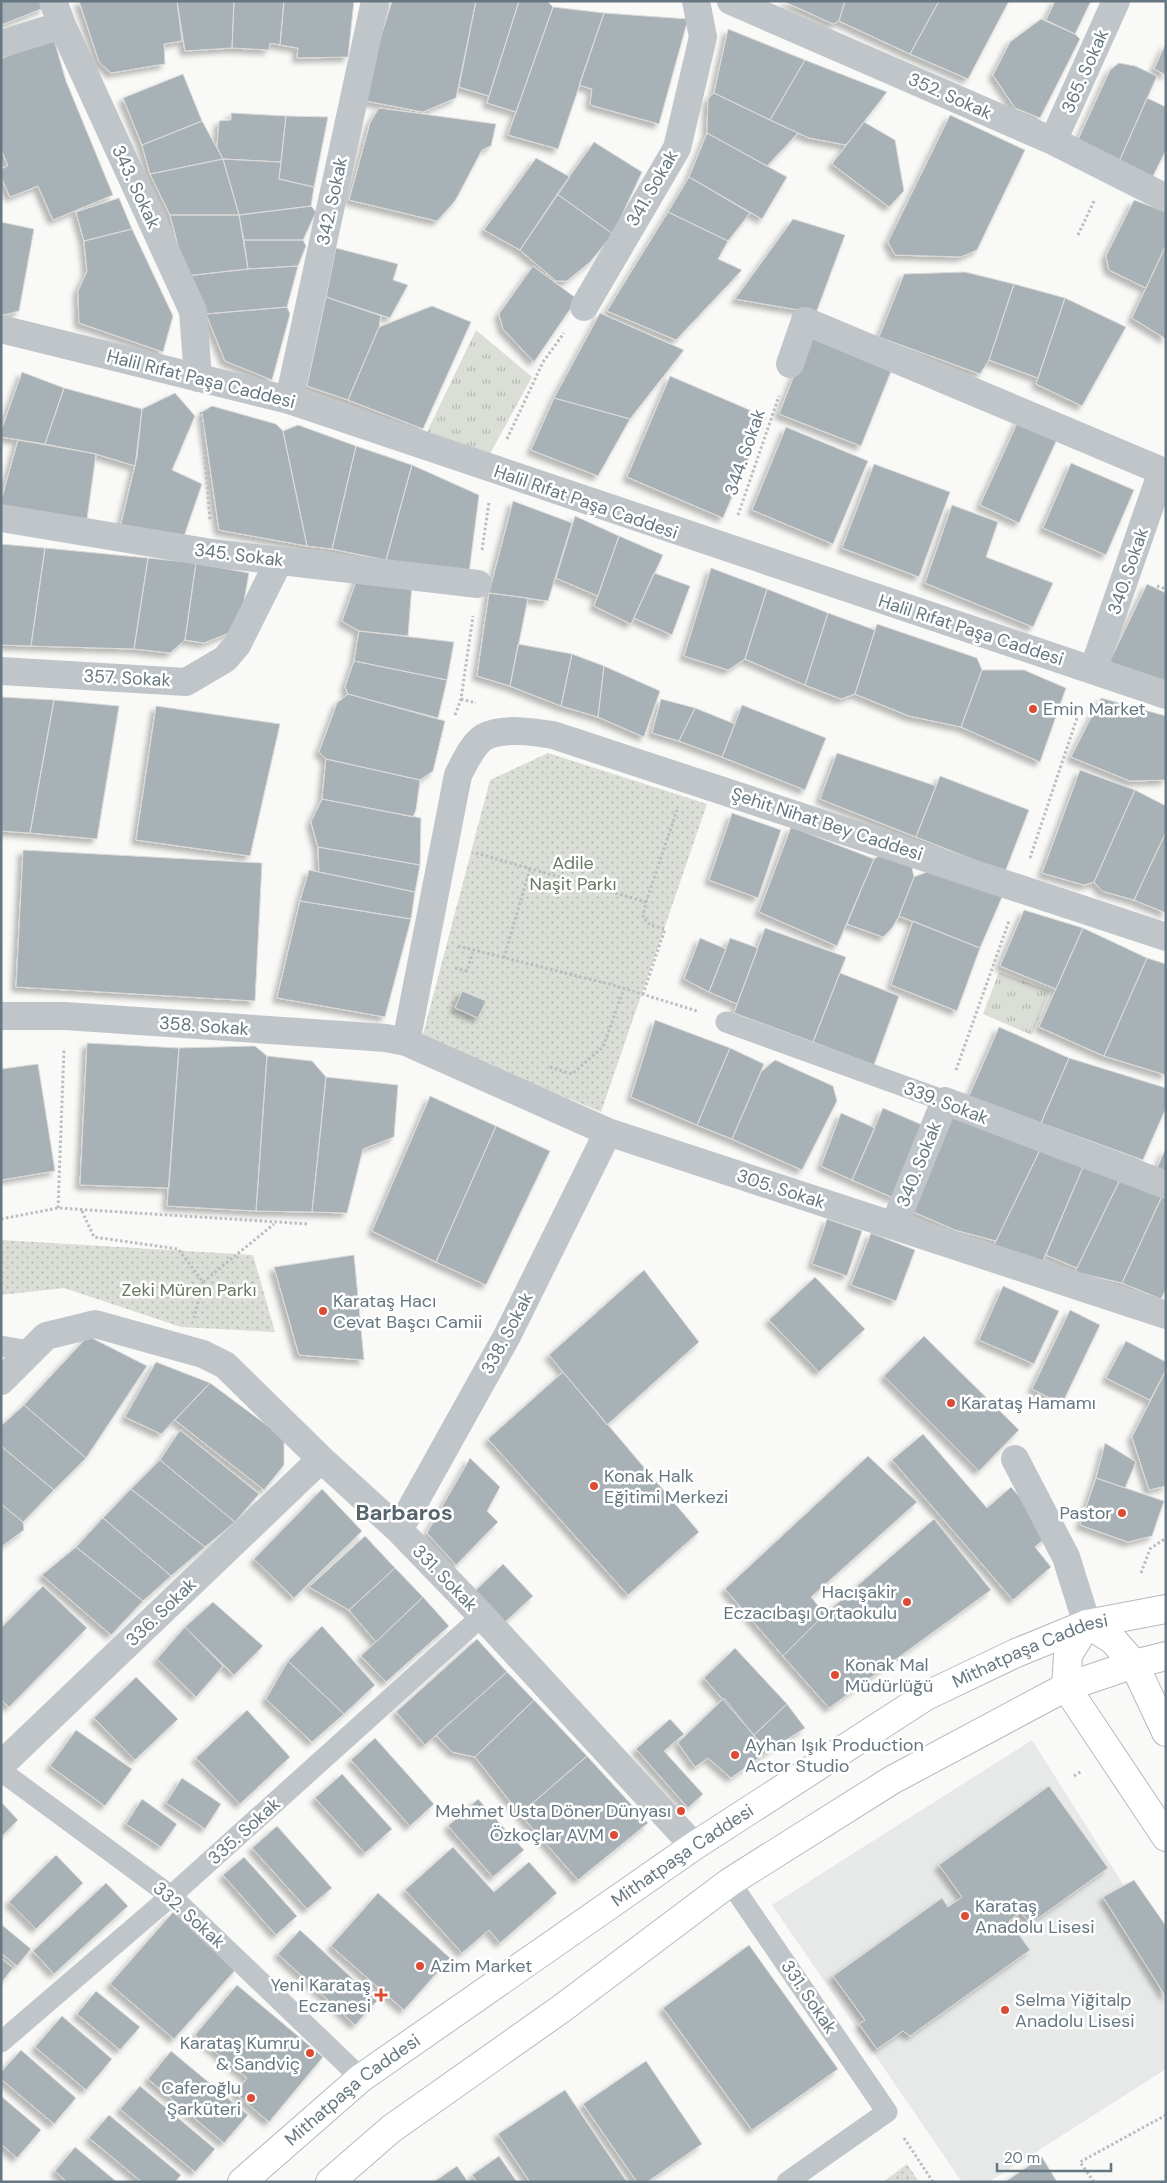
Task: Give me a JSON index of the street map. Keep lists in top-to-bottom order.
{
  "streets": {
    "main road": ["Mithatpaşa Caddesi"],
    "street": [
      "365. Sokak",
      "352. Sokak",
      "343. Sokak",
      "341. Sokak",
      "342. Sokak",
      "Halil Rıfat Paşa Caddesi",
      "345. Sokak",
      "340. Sokak",
      "357. Sokak",
      "Şehit Nihat Bey Caddesi",
      "358. Sokak",
      "339. Sokak",
      "305. Sokak",
      "338. Sokak",
      "331. Sokak",
      "336. Sokak"
    ],
    "lane": ["335. Sokak", "332. Sokak"],
    "path": ["344. Sokak"]
  },
  "crossings": [
    ["365. Sokak", "352. Sokak"],
    ["343. Sokak", "Halil Rıfat Paşa Caddesi"],
    ["342. Sokak", "Halil Rıfat Paşa Caddesi"],
    ["Halil Rıfat Paşa Caddesi", "344. Sokak"],
    ["Halil Rıfat Paşa Caddesi", "340. Sokak"],
    ["344. Sokak", "340. Sokak"],
    ["345. Sokak", "357. Sokak"],
    ["340. Sokak", "339. Sokak"],
    ["340. Sokak", "305. Sokak"],
    ["358. Sokak", "305. Sokak"],
    ["305. Sokak", "338. Sokak"],
    ["338. Sokak", "331. Sokak"],
    ["331. Sokak", "336. Sokak"],
    ["331. Sokak", "Mithatpaşa Caddesi"],
    ["331. Sokak", "335. Sokak"],
    ["Mithatpaşa Caddesi", "332. Sokak"],
    ["335. Sokak", "332. Sokak"]
  ],
  "districts": ["Barbaros"],
  "parks": ["Adile Naşit Parkı", "Zeki Müren Parkı"],
  "places": {
    "other": [
      "Emin Market",
      "Karataş Hacı Cevat Başcı Camii",
      "Karataş Hamamı",
      "Konak Halk Eğitimi Merkezi",
      "Pastor",
      "Hacışakir Eczacıbaşı Ortaokulu",
      "Konak Mal Müdürlüğü",
      "Ayhan Işık Production Actor Studio",
      "Mehmet Usta Döner Dünyası",
      "Özkoçlar AVM",
      "Karataş Anadolu Lisesi",
      "Azim Market",
      "Selma Yiğitalp Anadolu Lisesi",
      "Karataş Kumru & Sandviç",
      "Caferoğlu Şarküteri"
    ],
    "health": ["Yeni Karataş Eczanesi"]
  },
  "scale_bar": "20 m"
}
